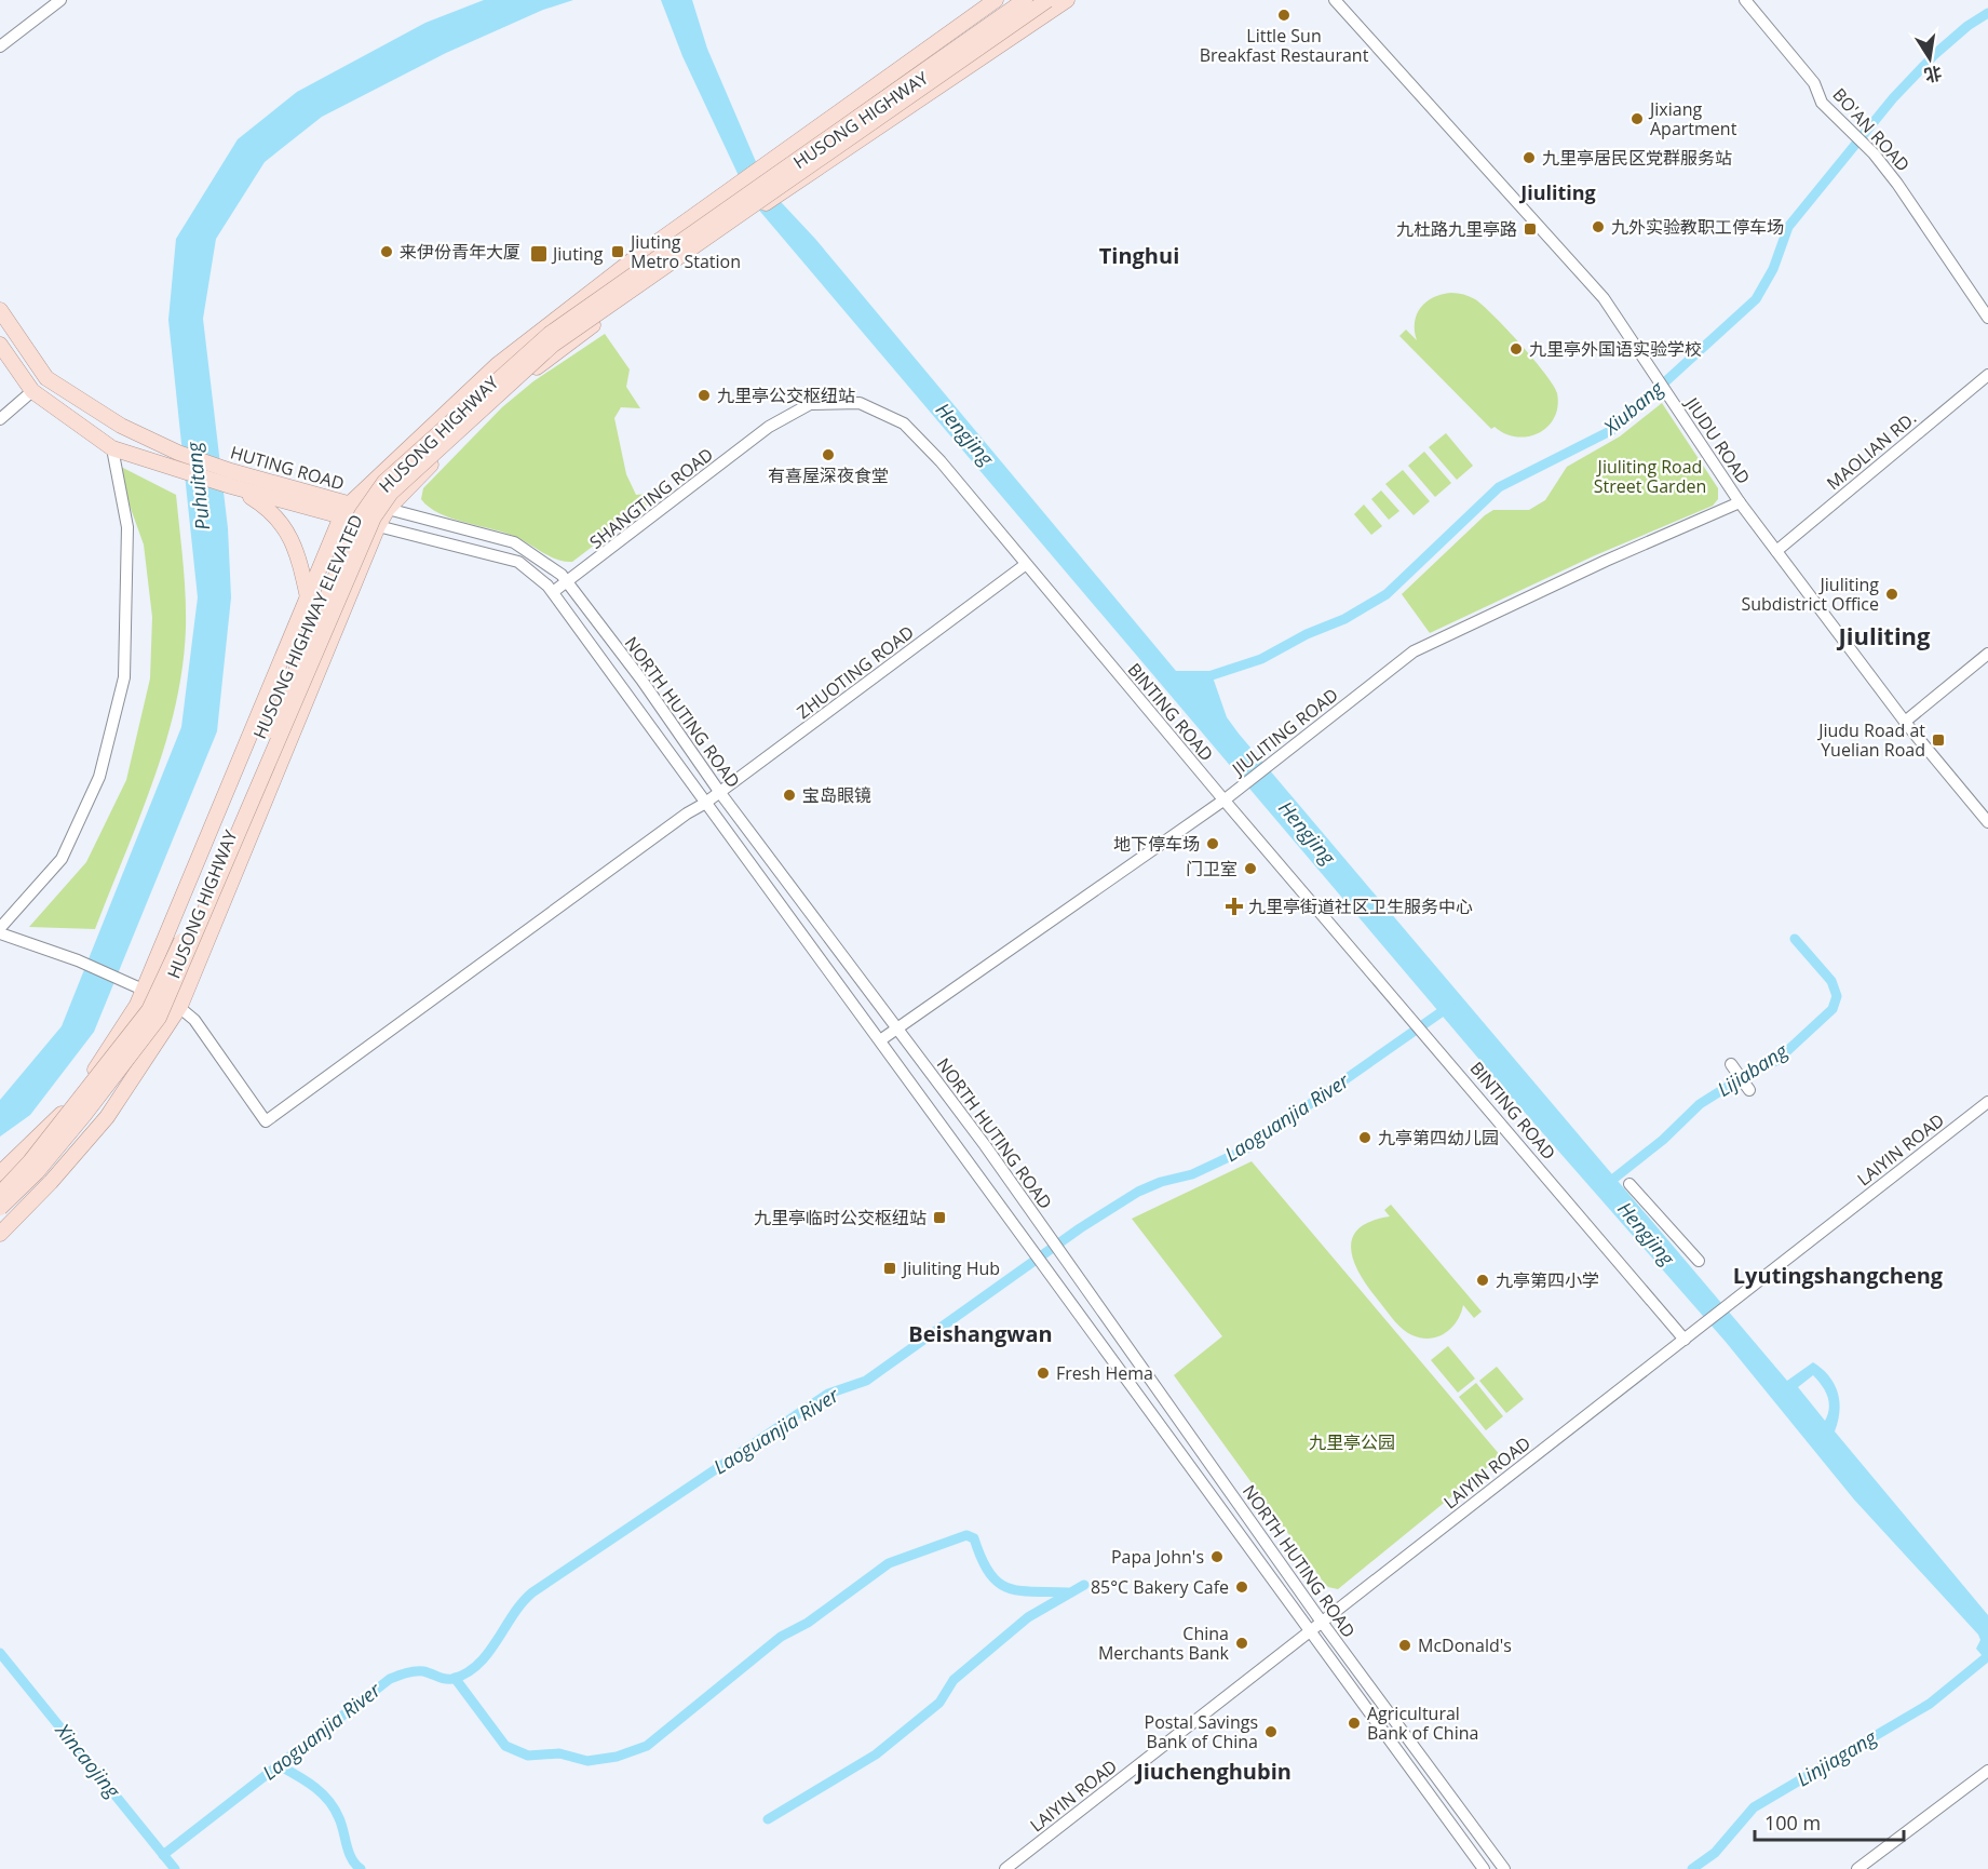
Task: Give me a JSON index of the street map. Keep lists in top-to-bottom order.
{
  "streets": {
    "main road": ["HUSONG HIGHWAY", "HUTING ROAD", "HUSONG HIGHWAY ELEVATED"],
    "street": [
      "BO'AN ROAD",
      "JIUDU ROAD",
      "MAOLIAN RD.",
      "SHANGTING ROAD",
      "ZHUOTING ROAD",
      "NORTH HUTING ROAD",
      "BINTING ROAD",
      "JIULITING ROAD",
      "LAIYIN ROAD"
    ]
  },
  "crossings": [
    ["HUSONG HIGHWAY", "HUTING ROAD"],
    ["HUSONG HIGHWAY", "ZHUOTING ROAD"],
    ["HUSONG HIGHWAY", "NORTH HUTING ROAD"],
    ["JIUDU ROAD", "MAOLIAN RD."],
    ["JIUDU ROAD", "JIULITING ROAD"],
    ["HUTING ROAD", "NORTH HUTING ROAD"],
    ["SHANGTING ROAD", "NORTH HUTING ROAD"],
    ["SHANGTING ROAD", "BINTING ROAD"],
    ["ZHUOTING ROAD", "NORTH HUTING ROAD"],
    ["ZHUOTING ROAD", "BINTING ROAD"],
    ["NORTH HUTING ROAD", "JIULITING ROAD"],
    ["NORTH HUTING ROAD", "LAIYIN ROAD"],
    ["BINTING ROAD", "JIULITING ROAD"],
    ["BINTING ROAD", "LAIYIN ROAD"]
  ],
  "districts": [
    "Jiuliting",
    "Tinghui",
    "Jiuliting",
    "Lyutingshangcheng",
    "Beishangwan",
    "Jiuchenghubin"
  ],
  "water": [
    "Xiubang",
    "Hengjing",
    "Puhuitang",
    "Lijiabang",
    "Laoguanjia River",
    "Linjiagang",
    "Xincaojing"
  ],
  "parks": ["Jiuliting Road Street Garden", "九里亭公园"],
  "places": {
    "other": [
      "Little Sun Breakfast Restaurant",
      "Jixiang Apartment",
      "九里亭居民区党群服务站",
      "九外实验教职工停车场",
      "来伊份青年大厦",
      "九里亭外国语实验学校",
      "九里亭公交枢纽站",
      "有喜屋深夜食堂",
      "Jiuliting Subdistrict Office",
      "宝岛眼镜",
      "地下停车场",
      "门卫室",
      "九亭第四幼儿园",
      "九亭第四小学",
      "Fresh Hema",
      "Papa John's",
      "85°C Bakery Cafe",
      "China Merchants Bank",
      "McDonald's",
      "Agricultural Bank of China",
      "Postal Savings Bank of China"
    ],
    "transit": [
      "九杜路九里亭路",
      "Jiuting Metro Station",
      "Jiuting",
      "Jiudu Road at Yuelian Road",
      "九里亭临时公交枢纽站",
      "Jiuliting Hub"
    ],
    "health": ["九里亭街道社区卫生服务中心"]
  },
  "scale_bar": "100 m",
  "north": "bottom"
}
